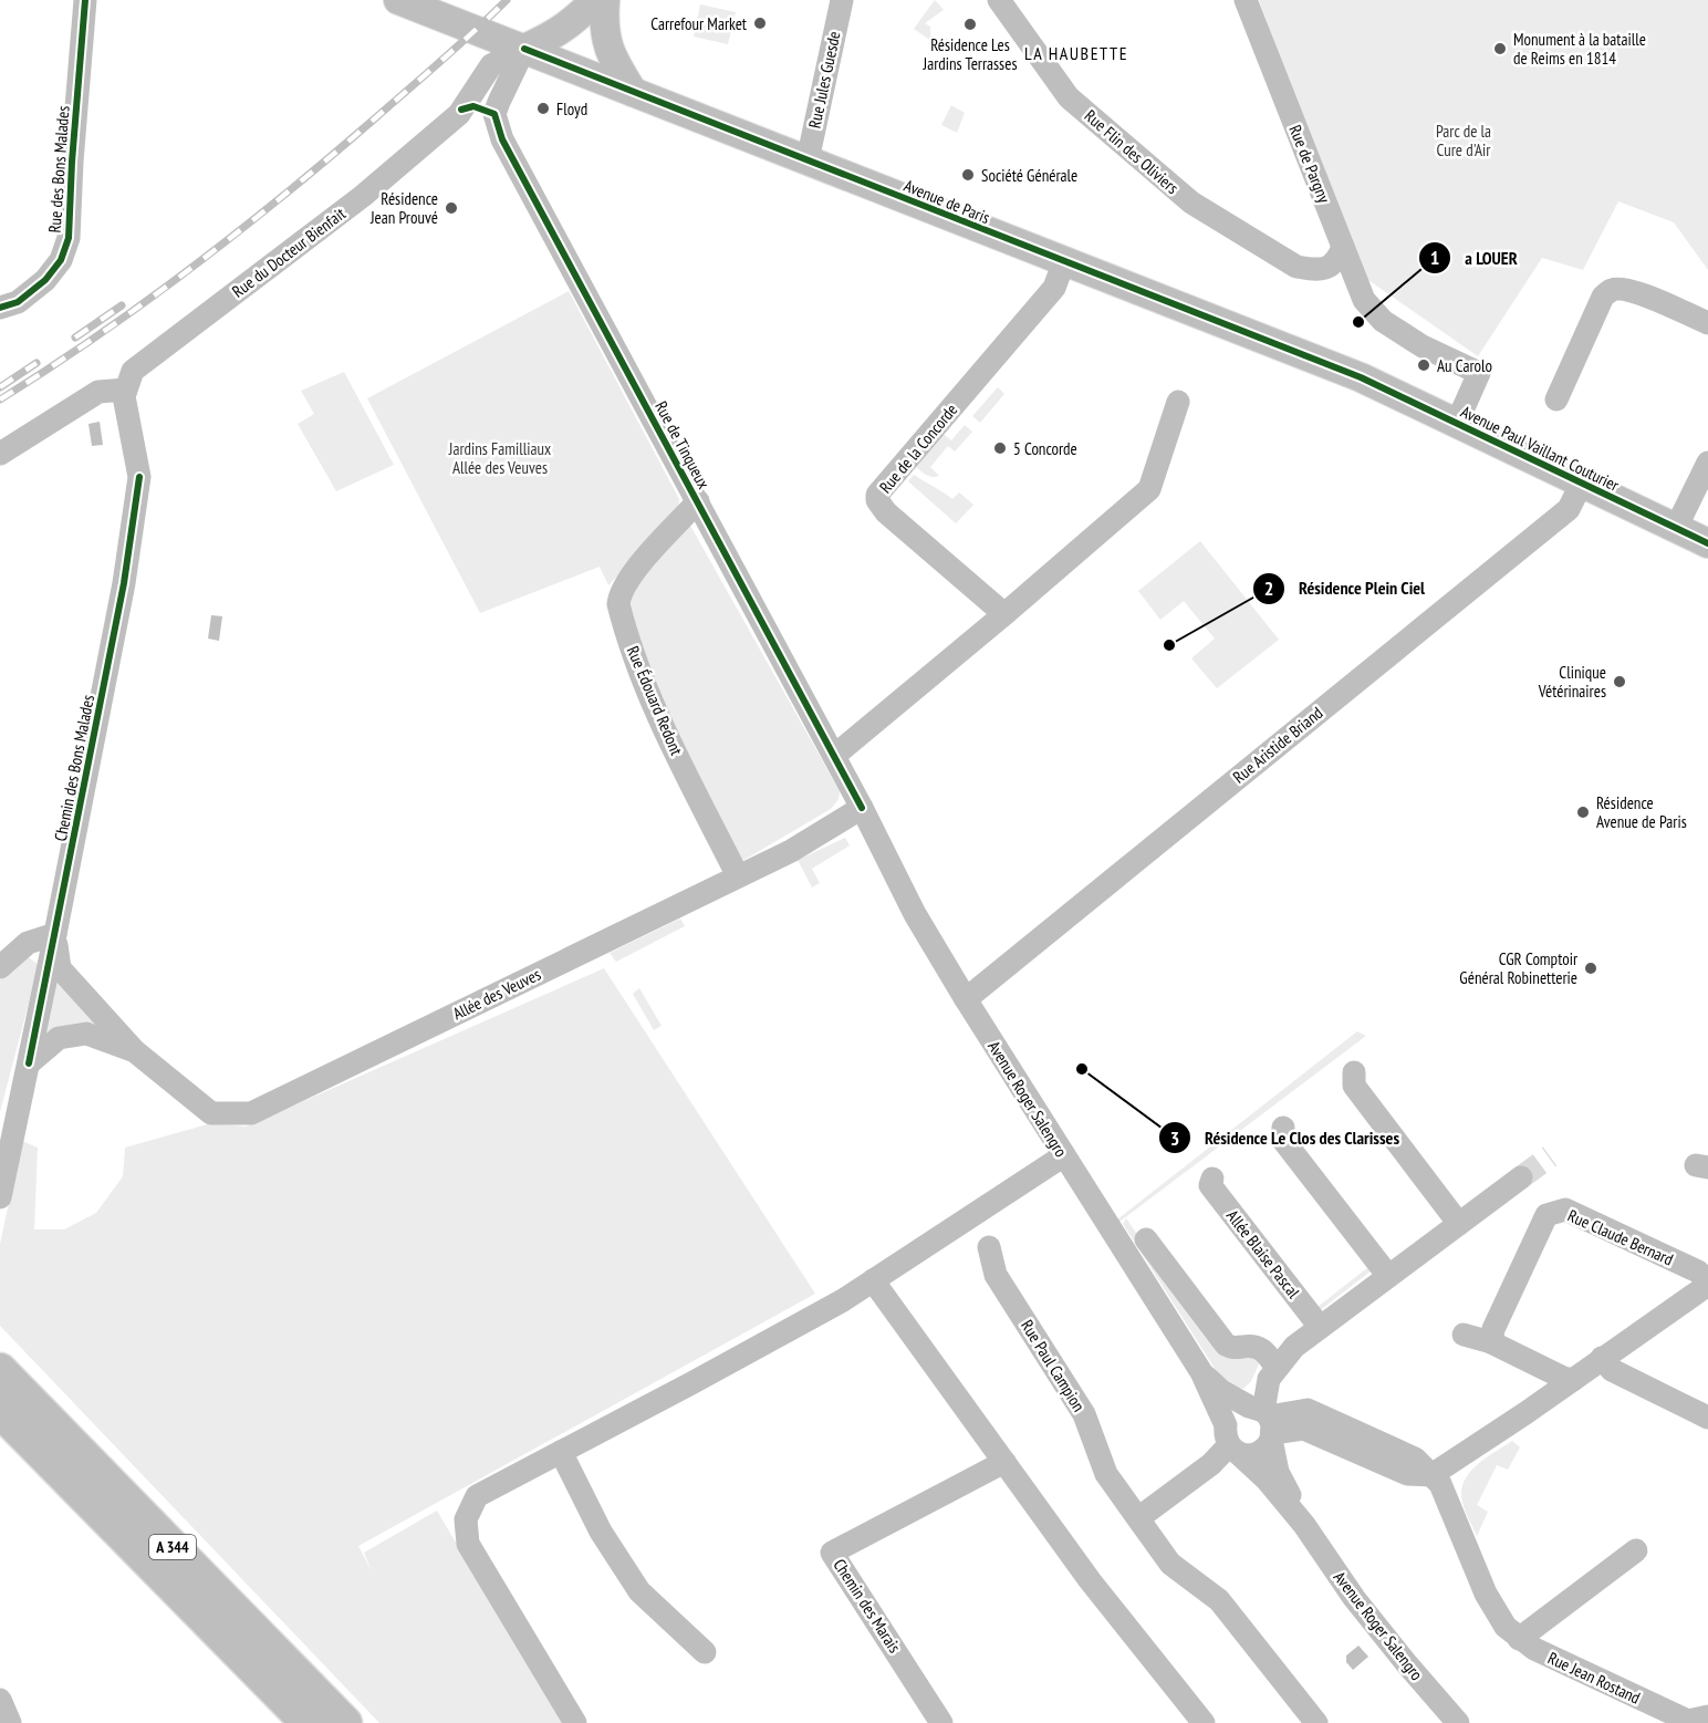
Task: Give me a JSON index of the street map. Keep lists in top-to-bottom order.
{
  "streets": {
    "highway": ["A 344"],
    "main road": ["Avenue de Paris", "Avenue Paul Vaillant Couturier"],
    "street": [
      "Rue Jules Guesde",
      "Rue Flin des Oliviers",
      "Rue de Pargny",
      "Rue des Bons Malades",
      "Rue du Docteur Bienfait",
      "Rue de Tinqueux",
      "Rue de la Concorde",
      "Rue Édouard Redont",
      "Rue Aristide Briand",
      "Chemin des Bons Malades",
      "Allée des Veuves",
      "Avenue Roger Salengro",
      "Rue Claude Bernard",
      "Allée Blaise Pascal",
      "Rue Paul Campion",
      "Chemin des Marais",
      "Rue Jean Rostand"
    ]
  },
  "crossings": [
    ["Rue Jules Guesde", "Avenue de Paris"],
    ["Rue Flin des Oliviers", "Rue de Pargny"],
    ["Rue de Pargny", "Avenue Paul Vaillant Couturier"],
    ["Avenue de Paris", "Rue du Docteur Bienfait"],
    ["Avenue de Paris", "Rue de la Concorde"],
    ["Avenue de Paris", "Avenue Paul Vaillant Couturier"],
    ["Rue du Docteur Bienfait", "Chemin des Bons Malades"],
    ["Rue de Tinqueux", "Rue Édouard Redont"],
    ["Rue de Tinqueux", "Allée des Veuves"],
    ["Rue de Tinqueux", "Avenue Roger Salengro"],
    ["Avenue Paul Vaillant Couturier", "Rue Aristide Briand"],
    ["Rue Édouard Redont", "Allée des Veuves"],
    ["Rue Aristide Briand", "Avenue Roger Salengro"],
    ["Chemin des Bons Malades", "Allée des Veuves"],
    ["Allée des Veuves", "Avenue Roger Salengro"],
    ["Rue Claude Bernard", "Rue Jean Rostand"]
  ],
  "districts": ["LA HAUBETTE"],
  "parks": ["Parc de la Cure d'Air", "Jardins Familliaux Allée des Veuves"],
  "places": [
    "Carrefour Market",
    "Résidence Les Jardins Terrasses",
    "Monument à la bataille de Reims en 1814",
    "Floyd",
    "Société Générale",
    "Résidence Jean Prouvé",
    "a LOUER",
    "Au Carolo",
    "5 Concorde",
    "Résidence Plein Ciel",
    "Clinique Vétérinaires",
    "Résidence Avenue de Paris",
    "CGR Comptoir Général Robinetterie",
    "Résidence Le Clos des Clarisses"
  ]
}
